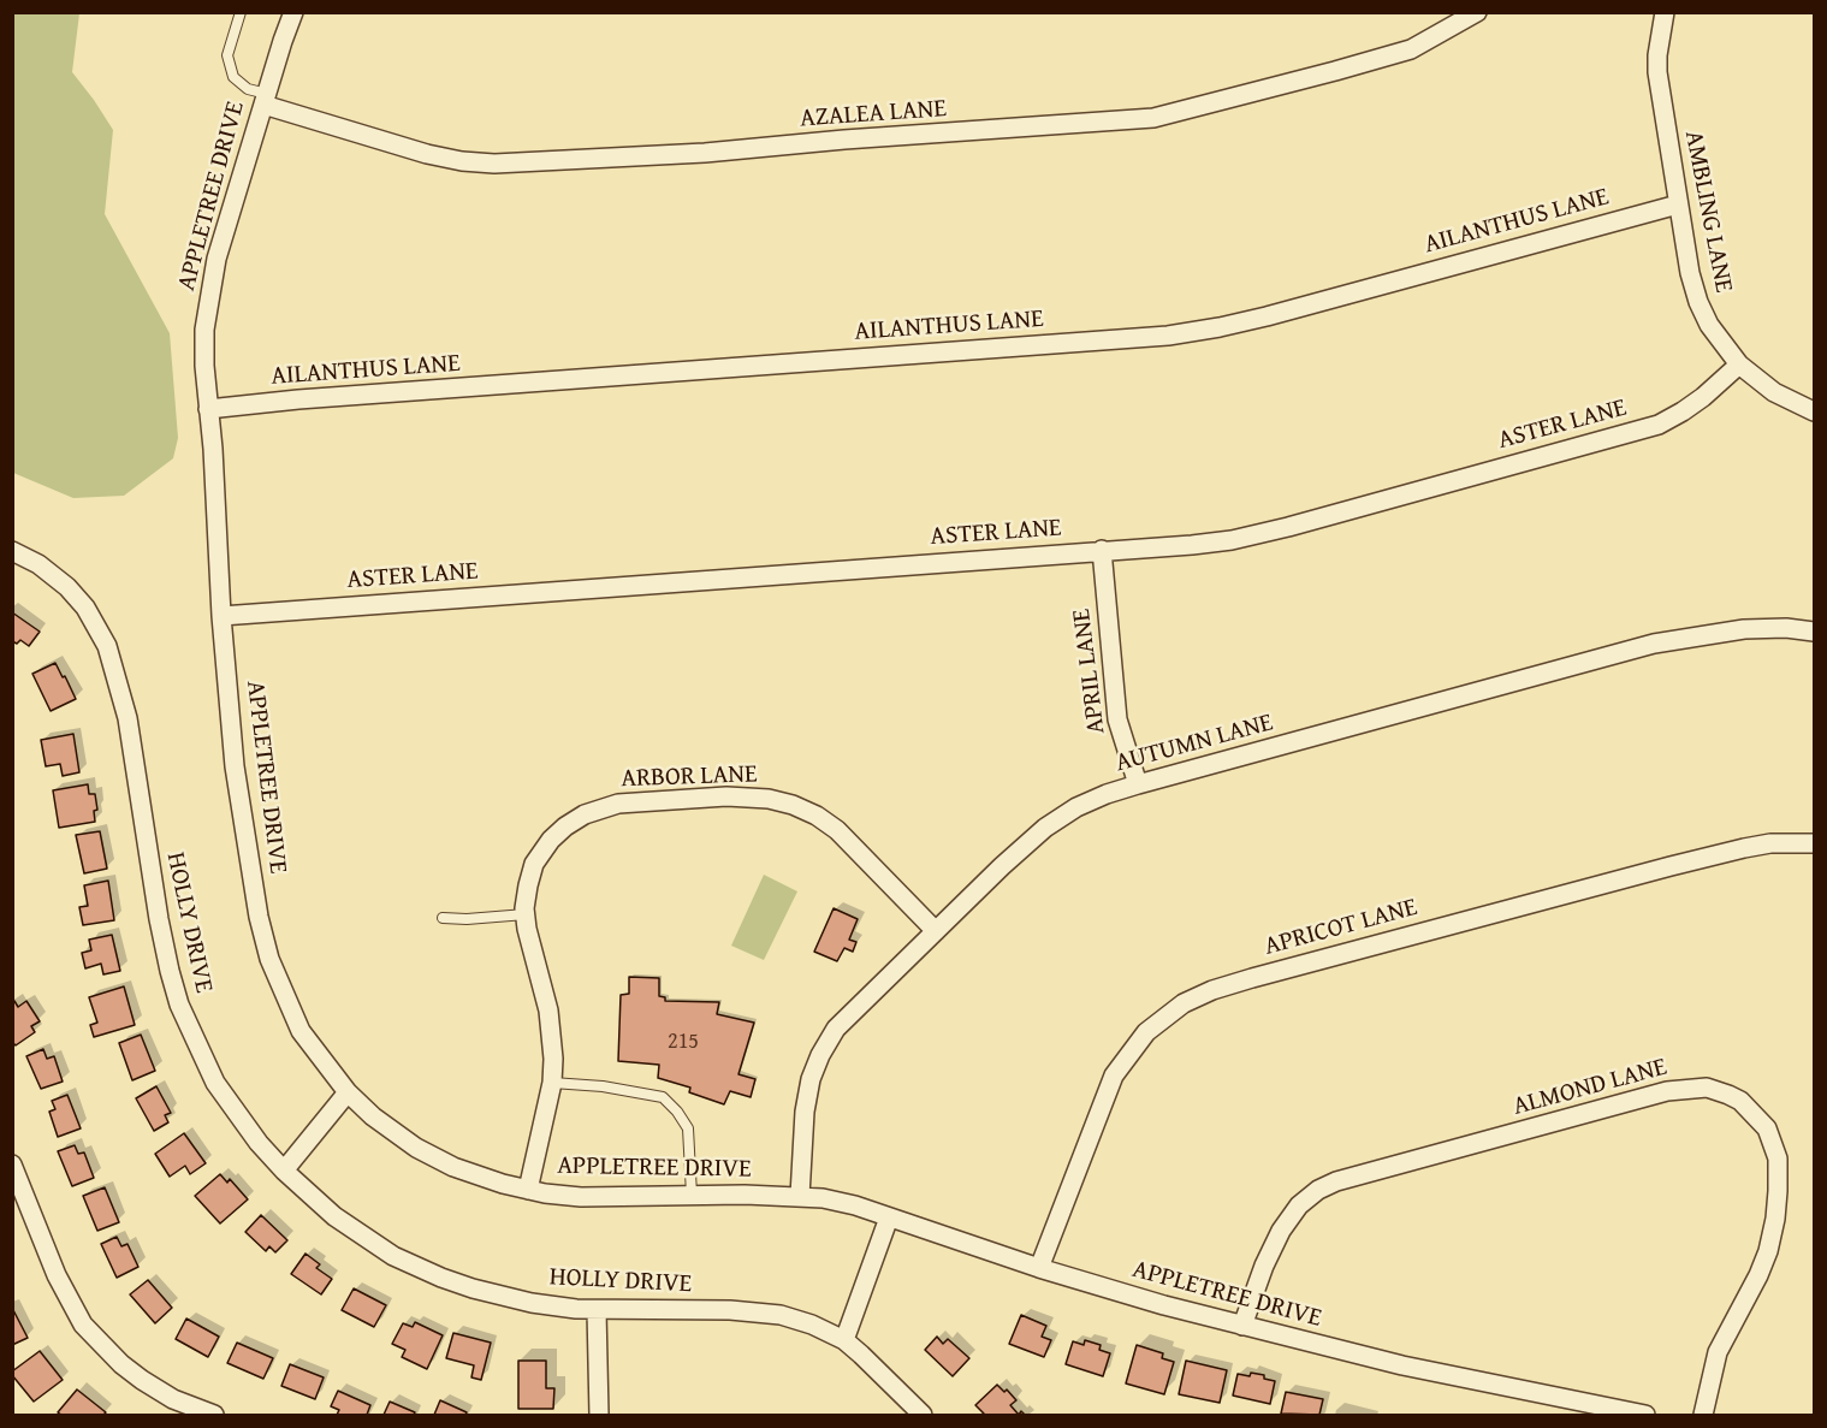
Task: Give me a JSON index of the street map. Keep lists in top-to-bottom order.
{
  "streets": {
    "street": [
      "AZALEA LANE",
      "APPLETREE DRIVE",
      "AMBLING LANE",
      "AILANTHUS LANE",
      "ASTER LANE",
      "APRIL LANE",
      "AUTUMN LANE",
      "ARBOR LANE",
      "HOLLY DRIVE",
      "APRICOT LANE",
      "ALMOND LANE"
    ]
  },
  "crossings": [
    ["AZALEA LANE", "APPLETREE DRIVE"],
    ["APPLETREE DRIVE", "AILANTHUS LANE"],
    ["APPLETREE DRIVE", "ASTER LANE"],
    ["APPLETREE DRIVE", "AUTUMN LANE"],
    ["APPLETREE DRIVE", "ARBOR LANE"],
    ["APPLETREE DRIVE", "APRICOT LANE"],
    ["APPLETREE DRIVE", "ALMOND LANE"],
    ["AMBLING LANE", "AILANTHUS LANE"],
    ["AMBLING LANE", "ASTER LANE"],
    ["ASTER LANE", "APRIL LANE"],
    ["APRIL LANE", "AUTUMN LANE"],
    ["AUTUMN LANE", "ARBOR LANE"]
  ],
  "house_numbers": ["215"]
}
